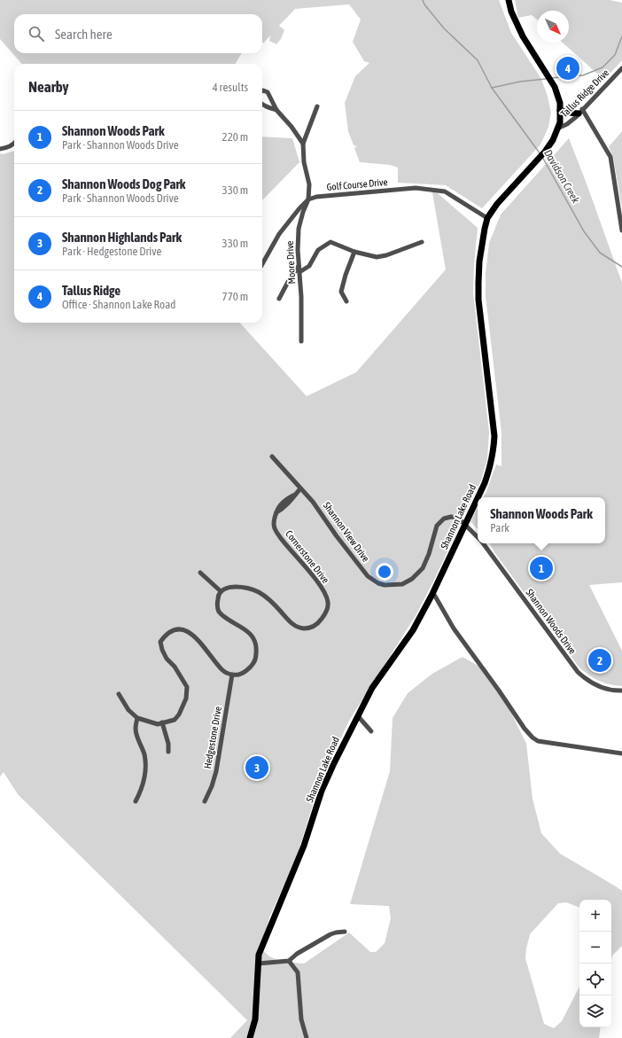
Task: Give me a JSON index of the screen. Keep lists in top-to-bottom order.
{
  "streets": {
    "main road": ["Shannon Lake Road"],
    "street": [
      "Tallus Ridge Drive",
      "Golf Course Drive",
      "Moore Drive",
      "Shannon View Drive",
      "Cornerstone Drive",
      "Shannon Woods Drive",
      "Hedgestone Drive"
    ]
  },
  "crossings": [
    ["Tallus Ridge Drive", "Shannon Lake Road"],
    ["Golf Course Drive", "Moore Drive"],
    ["Golf Course Drive", "Shannon Lake Road"],
    ["Shannon Lake Road", "Shannon View Drive"],
    ["Shannon Lake Road", "Shannon Woods Drive"],
    ["Shannon View Drive", "Cornerstone Drive"],
    ["Shannon View Drive", "Shannon Woods Drive"]
  ],
  "water": ["Davidson Creek"],
  "north": "bottom right",
  "page": {
    "search": "Search here",
    "pins": [
      "4",
      "1",
      "2",
      "3"
    ],
    "heading": ["Nearby", "4 results"],
    "list": [
      {
        "mark": "1",
        "name": "Shannon Woods Park",
        "note": "Park · Shannon Woods Drive",
        "value": "220 m"
      },
      {
        "mark": "2",
        "name": "Shannon Woods Dog Park",
        "note": "Park · Shannon Woods Drive",
        "value": "330 m"
      },
      {
        "mark": "3",
        "name": "Shannon Highlands Park",
        "note": "Park · Hedgestone Drive",
        "value": "330 m"
      },
      {
        "mark": "4",
        "name": "Tallus Ridge",
        "note": "Office · Shannon Lake Road",
        "value": "770 m"
      }
    ],
    "popup": ["Shannon Woods Park", "Park"],
    "map_buttons": ["+", "−"]
  }
}
